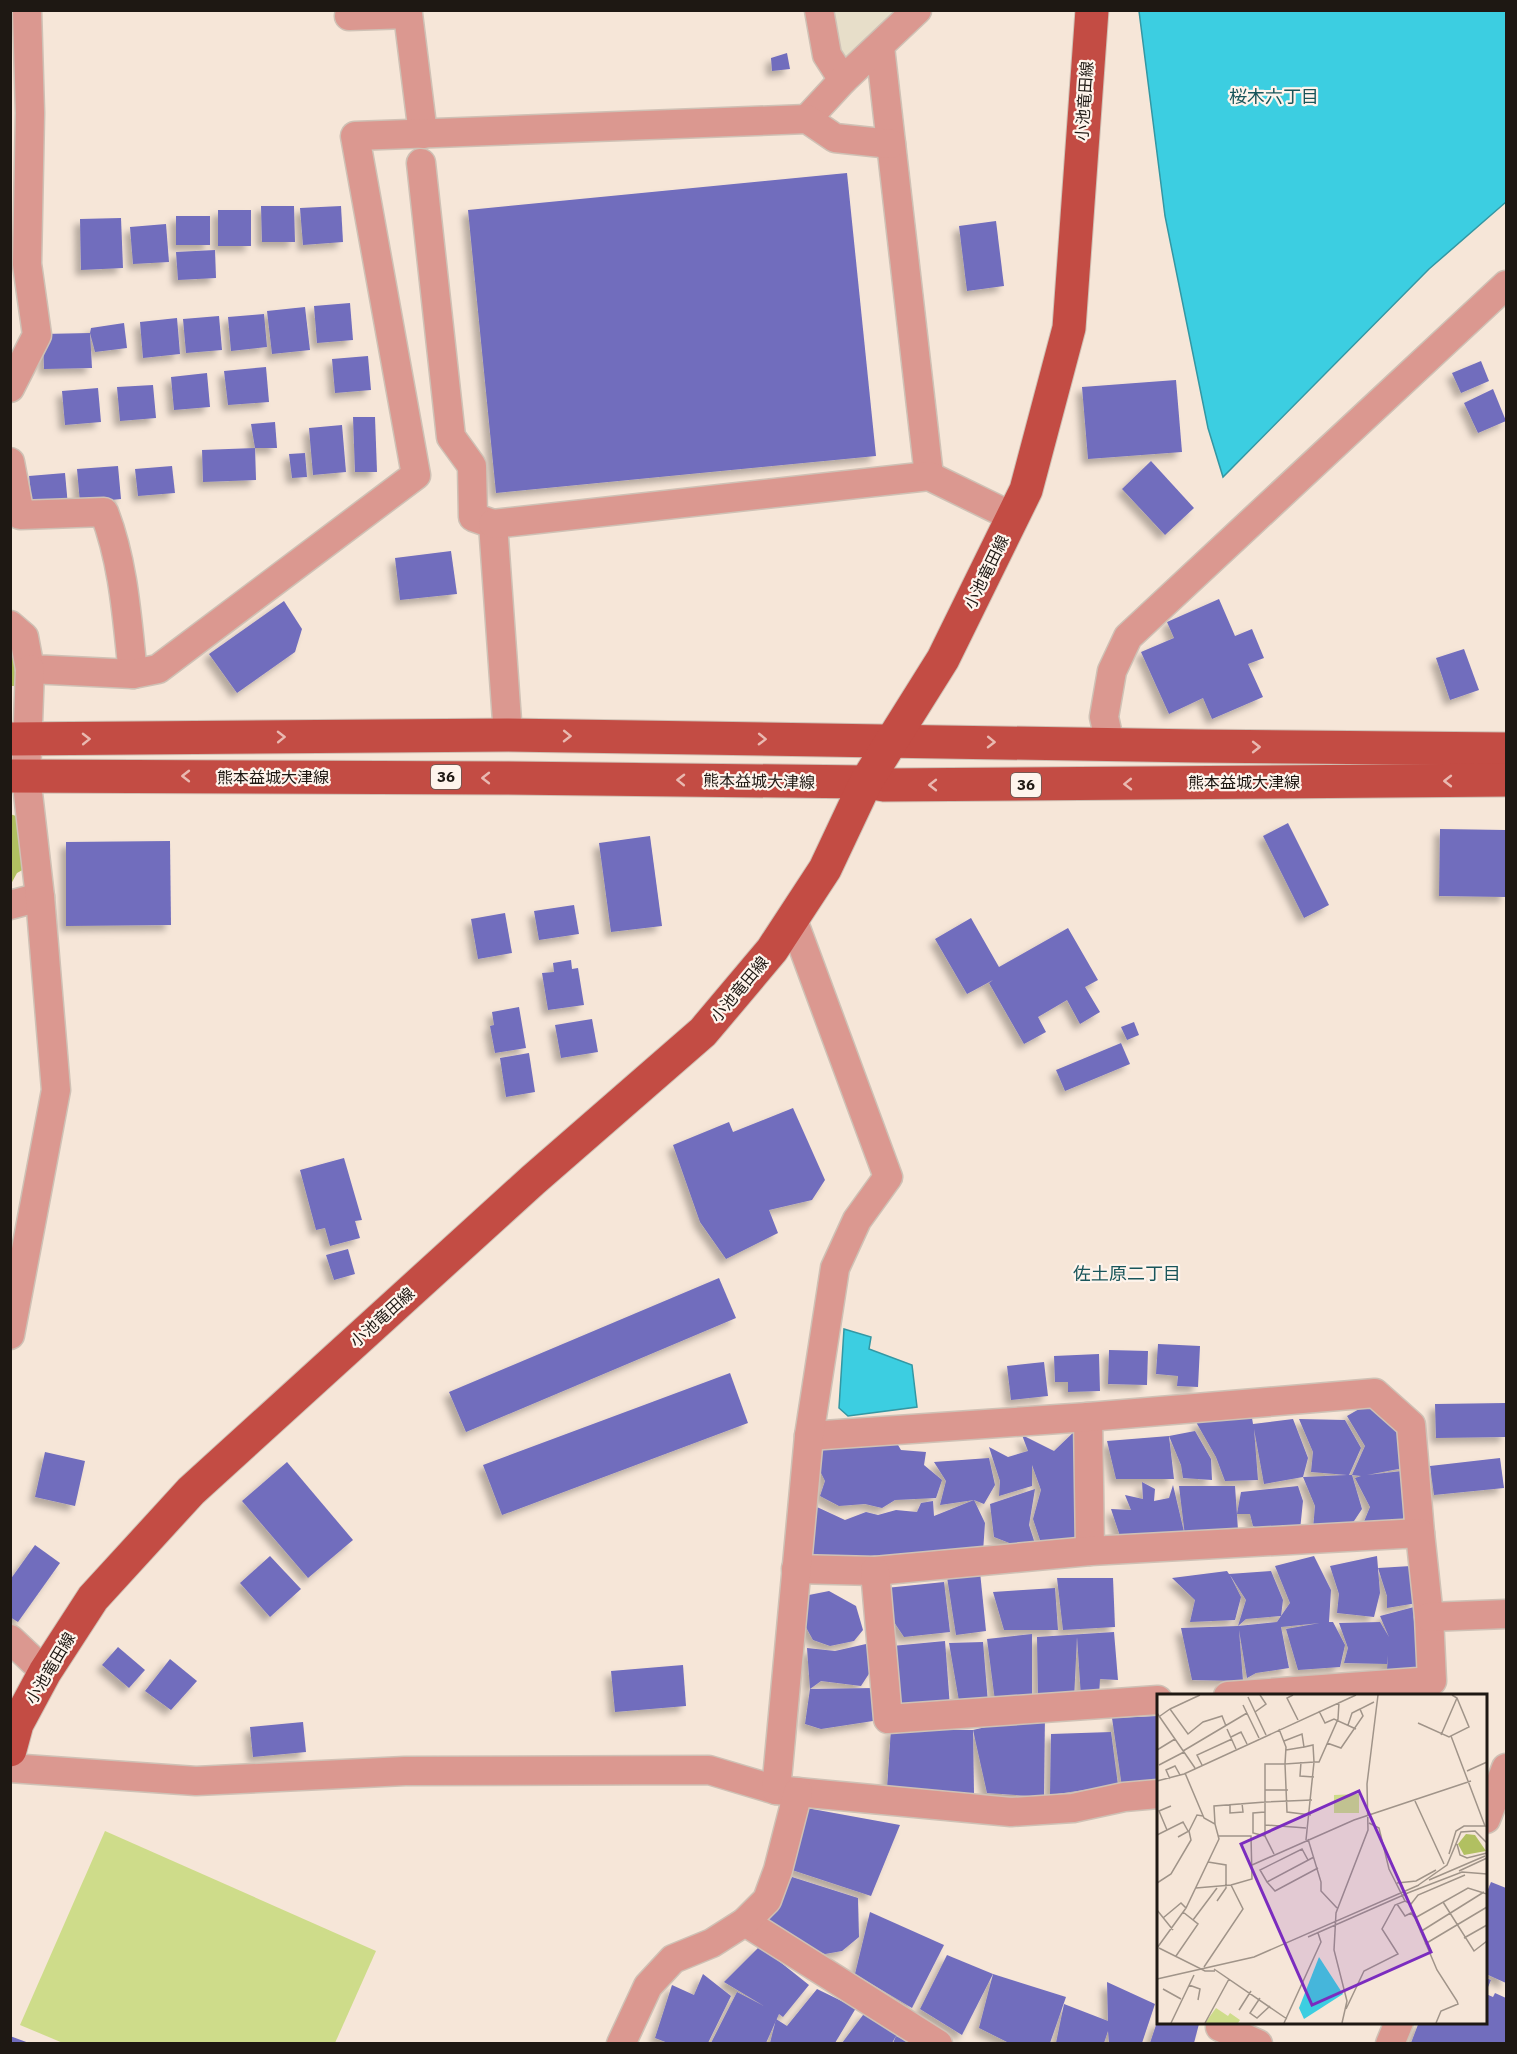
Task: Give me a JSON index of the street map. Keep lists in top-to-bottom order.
{
  "streets": {
    "main road": ["小池竜田線", "熊本益城大津線", "36"]
  },
  "crossings": [
    ["小池竜田線", "熊本益城大津線"]
  ],
  "districts": ["桜木六丁目", "佐土原二丁目"]
}
